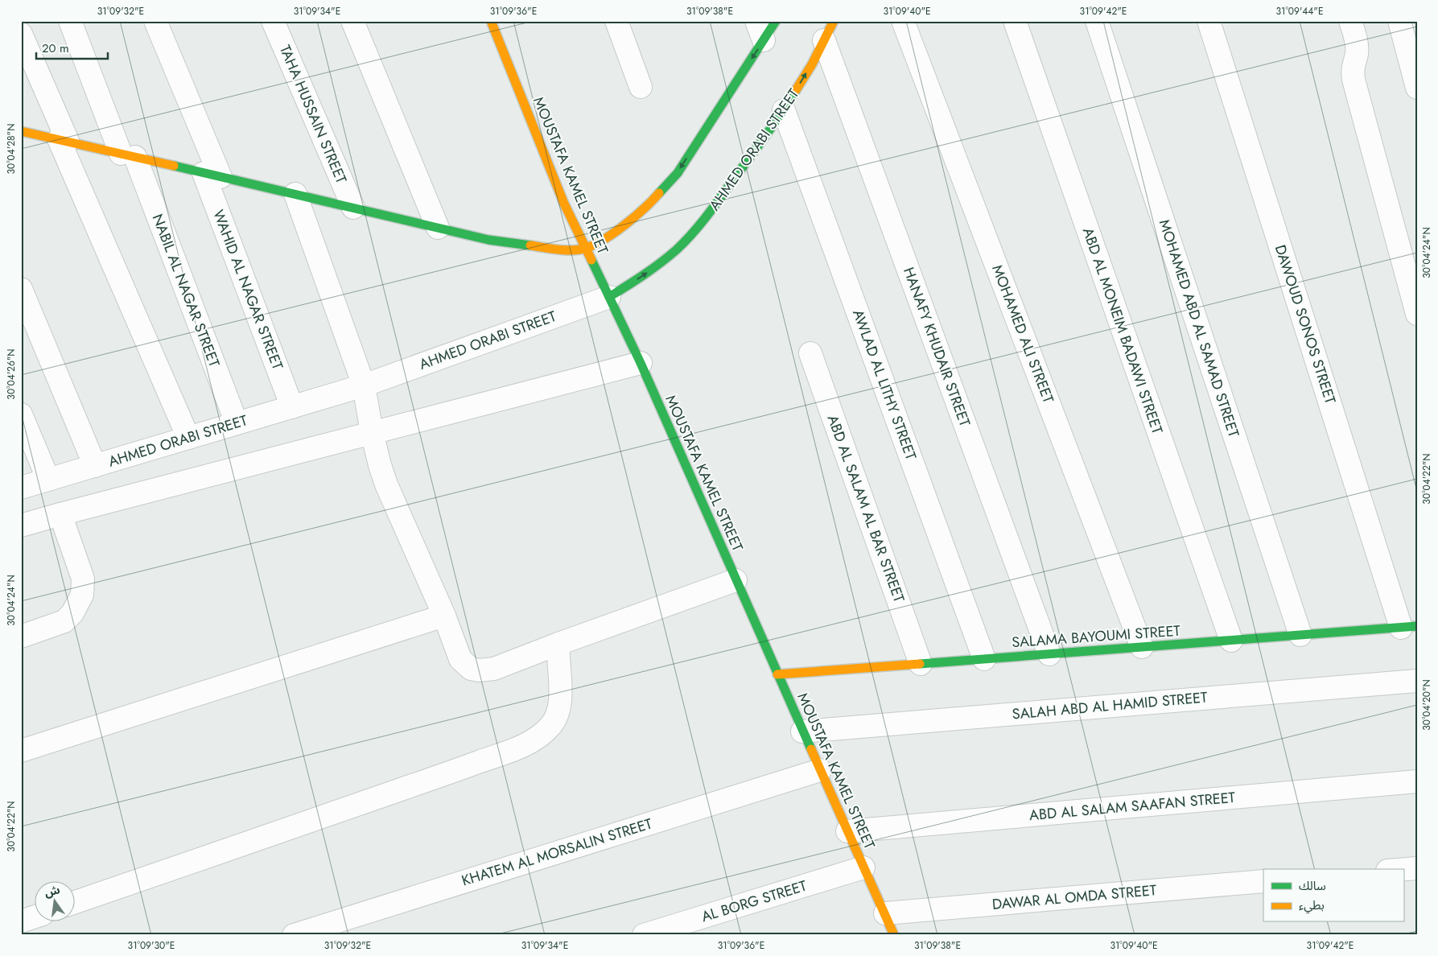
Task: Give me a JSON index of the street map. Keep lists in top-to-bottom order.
{
  "streets": {
    "street": [
      "TAHA HUSSAIN STREET",
      "AHMED ORABI STREET",
      "MOUSTAFA KAMEL STREET",
      "WAHID AL NAGAR STREET",
      "NABIL AL NAGAR STREET",
      "DAWOUD SONOS STREET",
      "MOHAMED ABD AL SAMAD STREET",
      "ABD AL MONEIM BADAWI STREET",
      "MOHAMED ALI STREET",
      "HANAFY KHUDAIR STREET",
      "AWLAD AL LITHY STREET",
      "ABD AL SALAM AL BAR STREET",
      "SALAMA BAYOUMI STREET",
      "SALAH ABD AL HAMID STREET",
      "ABD AL SALAM SAAFAN STREET",
      "KHATEM AL MORSALIN STREET",
      "DAWAR AL OMDA STREET",
      "AL BORG STREET"
    ]
  },
  "crossings": [
    ["AHMED ORABI STREET", "MOUSTAFA KAMEL STREET"],
    ["AHMED ORABI STREET", "WAHID AL NAGAR STREET"],
    ["AHMED ORABI STREET", "NABIL AL NAGAR STREET"],
    ["AHMED ORABI STREET", "HANAFY KHUDAIR STREET"],
    ["AHMED ORABI STREET", "AWLAD AL LITHY STREET"],
    ["MOUSTAFA KAMEL STREET", "SALAMA BAYOUMI STREET"],
    ["MOUSTAFA KAMEL STREET", "SALAH ABD AL HAMID STREET"],
    ["MOUSTAFA KAMEL STREET", "ABD AL SALAM SAAFAN STREET"],
    ["MOUSTAFA KAMEL STREET", "KHATEM AL MORSALIN STREET"],
    ["MOUSTAFA KAMEL STREET", "DAWAR AL OMDA STREET"],
    ["MOUSTAFA KAMEL STREET", "AL BORG STREET"],
    ["DAWOUD SONOS STREET", "SALAMA BAYOUMI STREET"],
    ["MOHAMED ABD AL SAMAD STREET", "SALAMA BAYOUMI STREET"],
    ["ABD AL MONEIM BADAWI STREET", "SALAMA BAYOUMI STREET"],
    ["MOHAMED ALI STREET", "SALAMA BAYOUMI STREET"],
    ["HANAFY KHUDAIR STREET", "SALAMA BAYOUMI STREET"],
    ["AWLAD AL LITHY STREET", "SALAMA BAYOUMI STREET"],
    ["ABD AL SALAM AL BAR STREET", "SALAMA BAYOUMI STREET"]
  ],
  "legend": ["سالك", "بطيء"],
  "scale_bar": "20 m",
  "north": "top",
  "coordinates": [
    "31°09'32\"E",
    "31°09'34\"E",
    "31°09'36\"E",
    "31°09'38\"E",
    "31°09'40\"E",
    "31°09'42\"E",
    "31°09'44\"E",
    "30°04'28\"N",
    "30°04'24\"N",
    "30°04'26\"N",
    "30°04'22\"N",
    "30°04'20\"N",
    "31°09'30\"E"
  ]
}
